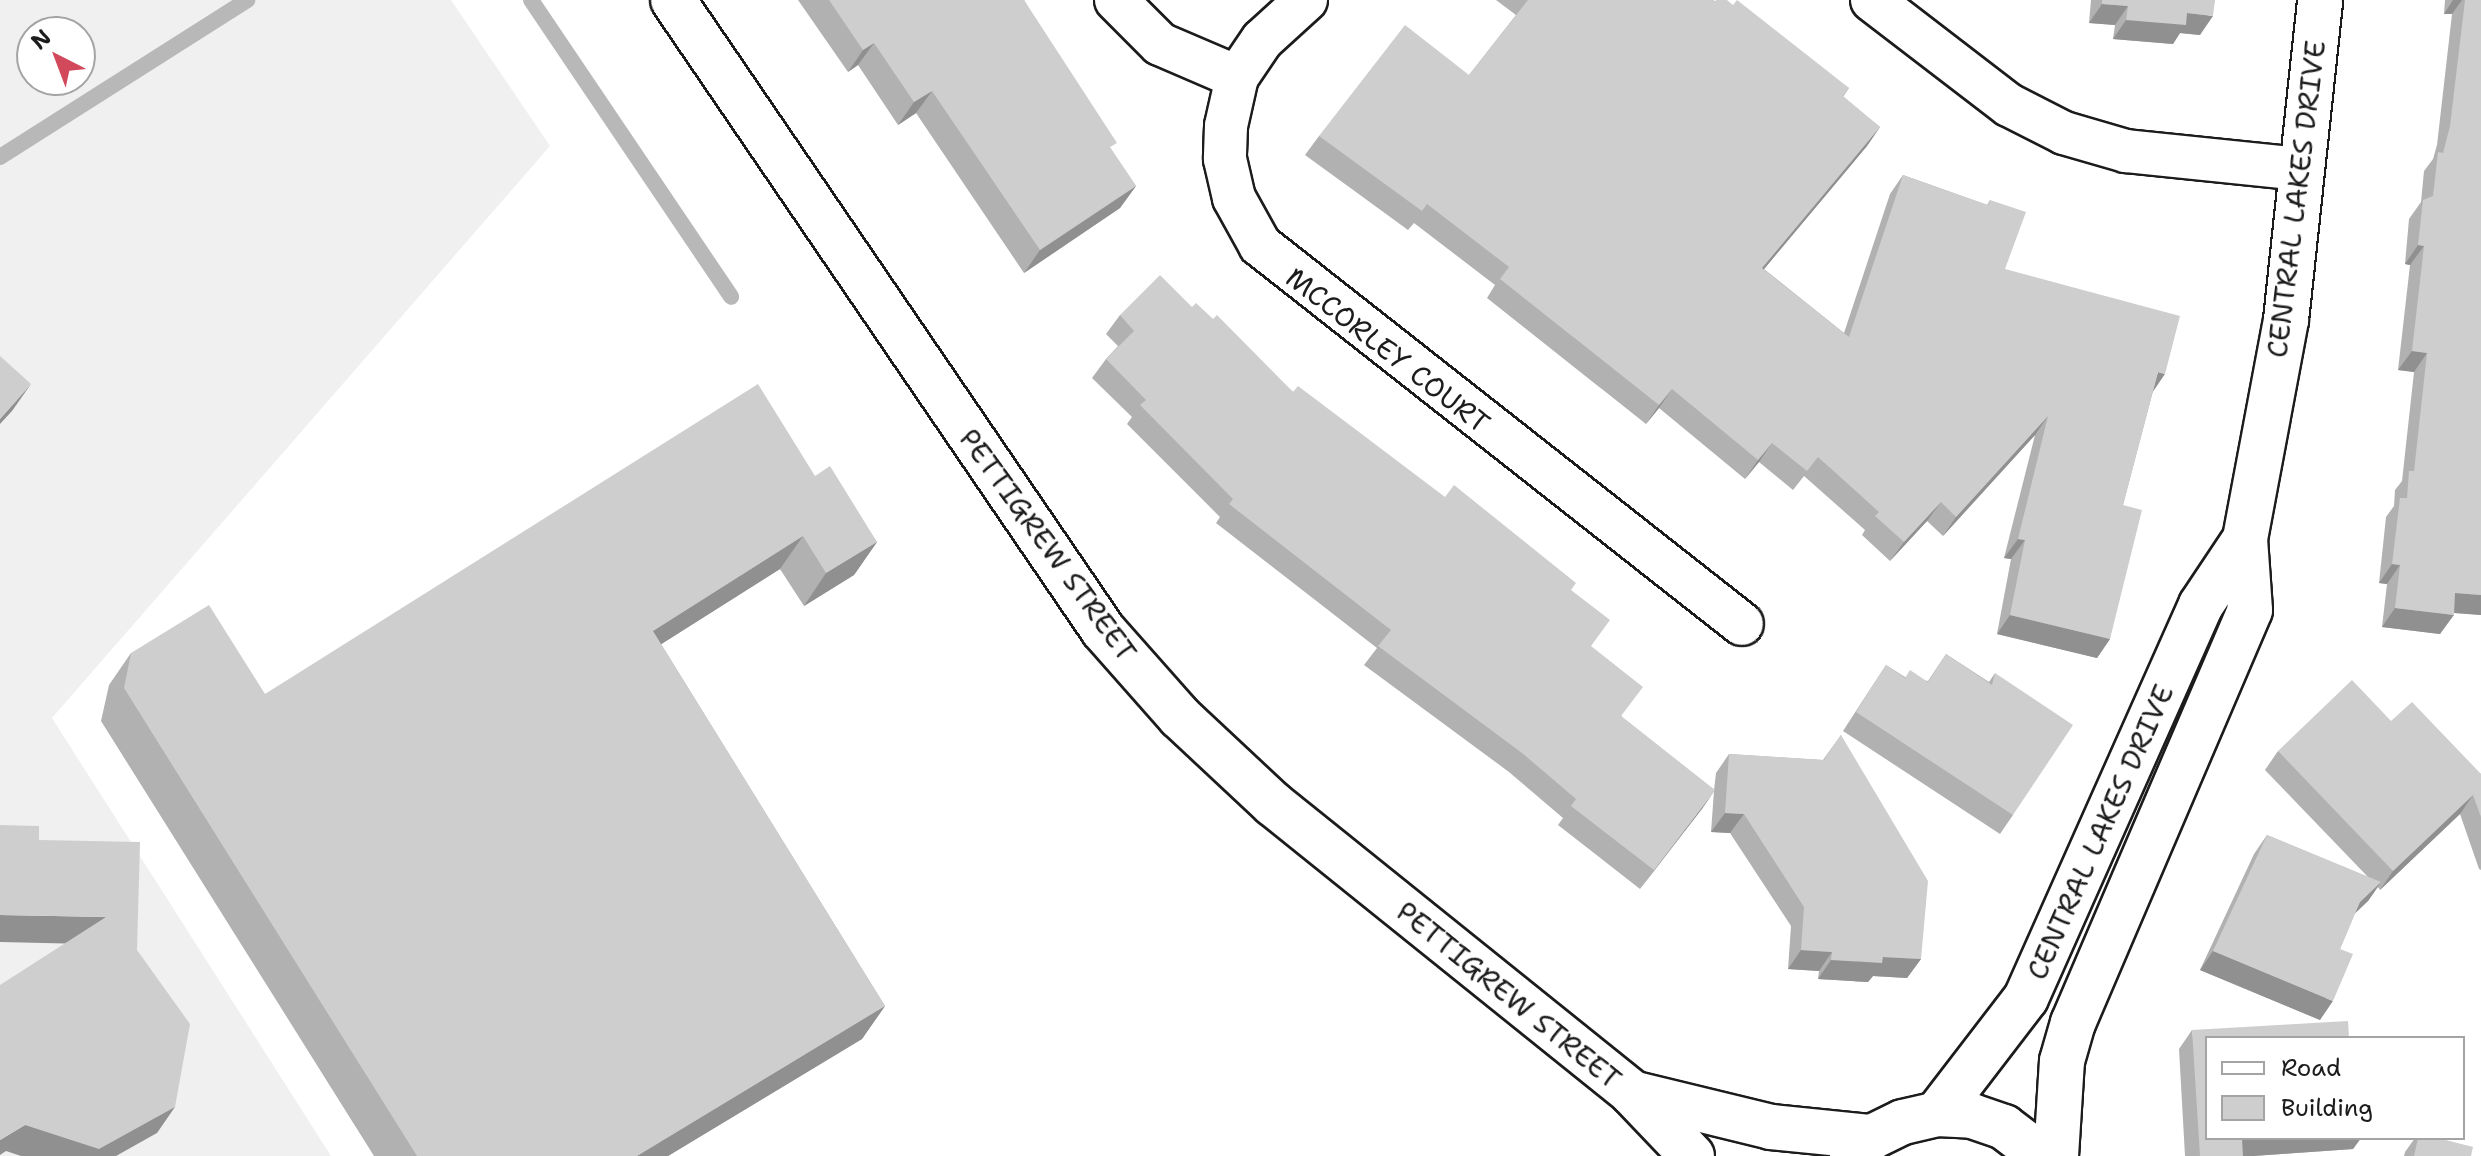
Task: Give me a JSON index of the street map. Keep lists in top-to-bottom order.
{
  "streets": {
    "main road": ["CENTRAL LAKES DRIVE", "PETTIGREW STREET"],
    "street": ["MCCORLEY COURT"]
  },
  "legend": ["Road", "Building"],
  "north": "top left"
}
